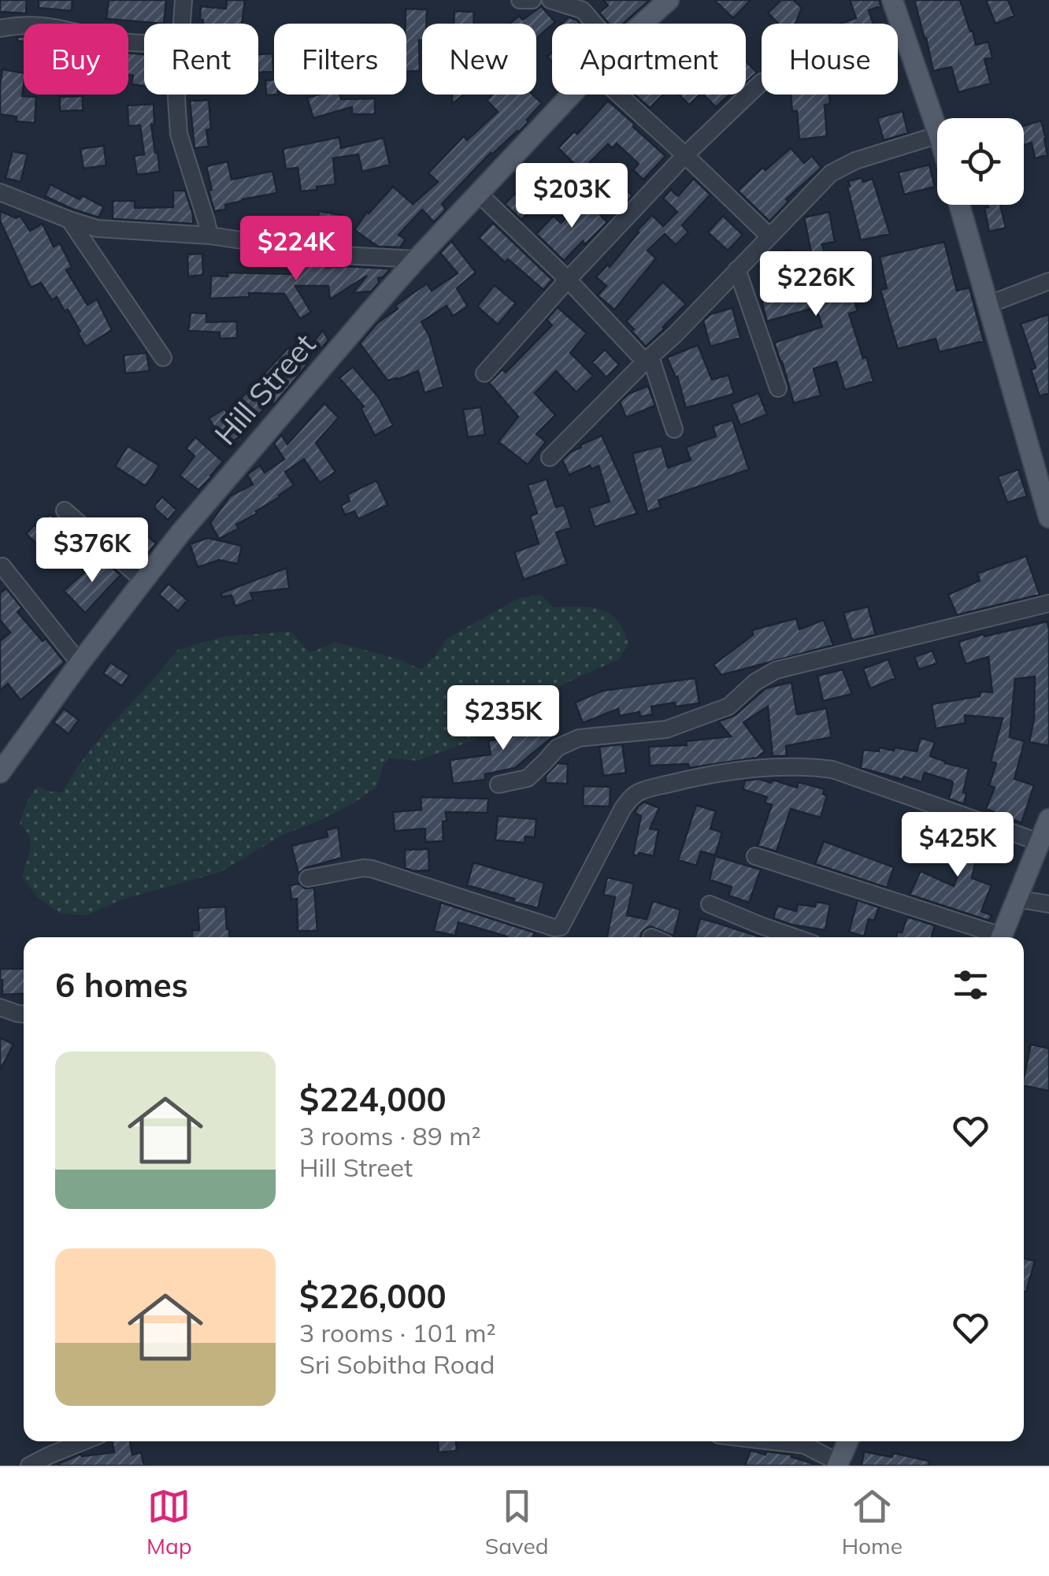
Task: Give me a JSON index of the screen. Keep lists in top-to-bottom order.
{
  "streets": {
    "main road": ["Hill Street"]
  },
  "page": {
    "chip": [
      "Buy",
      "Rent",
      "Filters",
      "New",
      "Apartment",
      "House"
    ],
    "price": [
      "$203K",
      "$224K",
      "$226K",
      "$376K",
      "$235K",
      "$425K"
    ],
    "heading": "6 homes",
    "list": [
      {
        "name": "$224,000",
        "note": "3 rooms · 89 m² · Hill Street"
      },
      {
        "name": "$226,000",
        "note": "3 rooms · 101 m² · Sri Sobitha Road"
      }
    ],
    "tabs": ["Map", "Saved", "Home"]
  }
}
